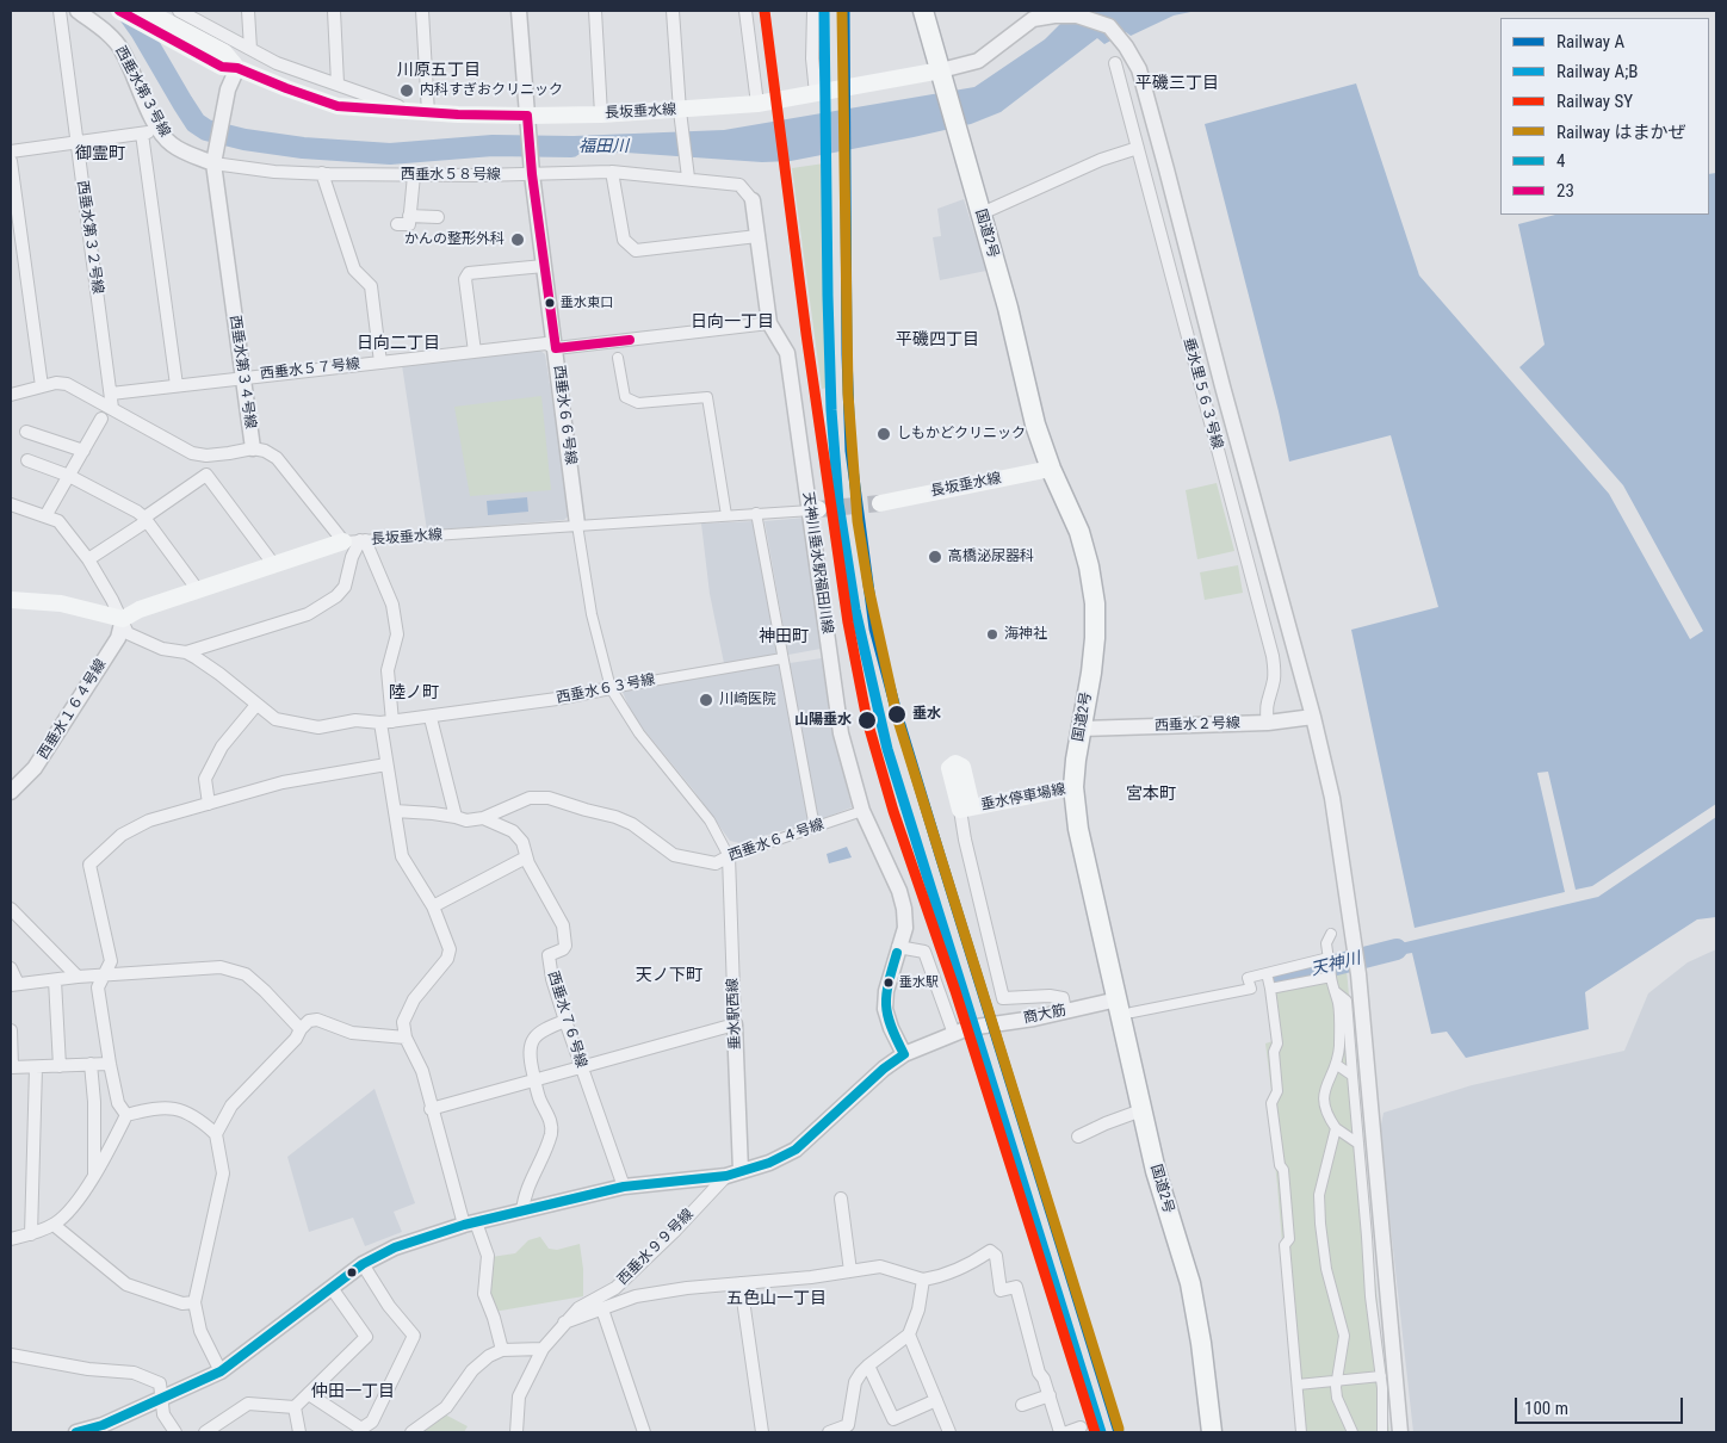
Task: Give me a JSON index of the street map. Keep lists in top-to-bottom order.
{
  "streets": {
    "highway": ["国道2号"],
    "main road": ["長坂垂水線", "垂水停車場線"],
    "street": [
      "西垂水第３号線",
      "西垂水５８号線",
      "西垂水第３２号線",
      "西垂水５７号線",
      "西垂水第３４号線",
      "垂水里５６３号線",
      "西垂水６６号線",
      "天神川垂水駅福田川線",
      "西垂水６３号線",
      "西垂水１６４号線",
      "西垂水２号線",
      "西垂水６４号線",
      "垂水駅西線",
      "商大筋",
      "西垂水７６号線",
      "西垂水９９号線"
    ]
  },
  "crossings": [
    ["西垂水第３号線", "西垂水５８号線"],
    ["西垂水第３号線", "西垂水第３４号線"],
    ["長坂垂水線", "国道2号"],
    ["長坂垂水線", "西垂水第３４号線"],
    ["長坂垂水線", "西垂水６６号線"],
    ["長坂垂水線", "天神川垂水駅福田川線"],
    ["長坂垂水線", "西垂水１６４号線"],
    ["西垂水５８号線", "西垂水第３４号線"],
    ["西垂水５８号線", "西垂水６６号線"],
    ["西垂水５８号線", "天神川垂水駅福田川線"],
    ["国道2号", "西垂水２号線"],
    ["国道2号", "垂水停車場線"],
    ["国道2号", "商大筋"],
    ["西垂水第３２号線", "西垂水５７号線"],
    ["西垂水５７号線", "西垂水第３４号線"],
    ["西垂水５７号線", "西垂水６６号線"],
    ["西垂水５７号線", "天神川垂水駅福田川線"],
    ["垂水里５６３号線", "西垂水２号線"],
    ["天神川垂水駅福田川線", "西垂水６４号線"],
    ["天神川垂水駅福田川線", "商大筋"],
    ["西垂水６４号線", "垂水駅西線"],
    ["西垂水６４号線", "西垂水７６号線"],
    ["垂水駅西線", "商大筋"],
    ["商大筋", "西垂水７６号線"],
    ["商大筋", "西垂水９９号線"]
  ],
  "districts": [
    "川原五丁目",
    "平磯三丁目",
    "御霊町",
    "日向一丁目",
    "平磯四丁目",
    "日向二丁目",
    "神田町",
    "陸ノ町",
    "宮本町",
    "天ノ下町",
    "五色山一丁目",
    "仲田一丁目"
  ],
  "water": ["福田川", "天神川"],
  "places": [
    "内科すぎおクリニック",
    "かんの整形外科",
    "垂水東口",
    "しもかどクリニック",
    "高橋泌尿器科",
    "海神社",
    "川崎医院",
    "垂水",
    "山陽垂水",
    "垂水駅"
  ],
  "lines": [
    "rail line A",
    "rail line A;B",
    "rail line SY",
    "rail line はまかぜ",
    "transit line 23",
    "transit line 4"
  ],
  "legend": [
    "Railway A",
    "Railway A;B",
    "Railway SY",
    "Railway はまかぜ",
    "4",
    "23"
  ],
  "scale_bar": "100 m"
}
